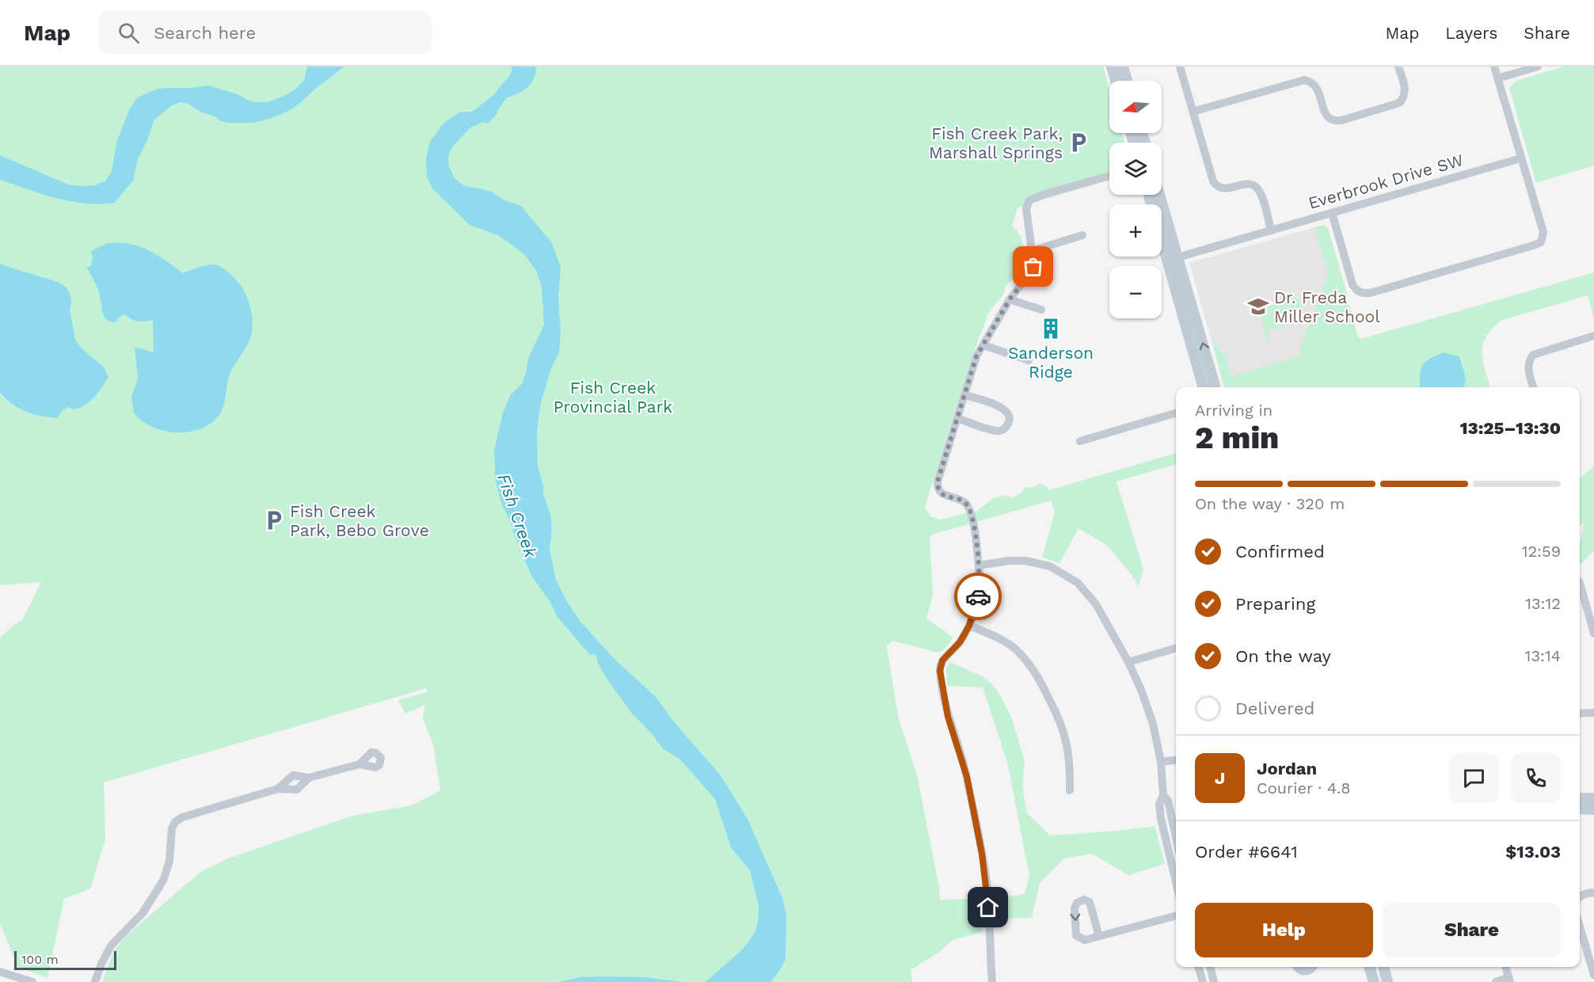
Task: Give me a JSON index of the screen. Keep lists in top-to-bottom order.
{
  "streets": {
    "street": ["Everbrook Drive SW"]
  },
  "water": ["Fish Creek"],
  "parks": ["Fish Creek Provincial Park"],
  "places": {
    "parking": ["Fish Creek Park, Marshall Springs", "Fish Creek Park, Bebo Grove"],
    "school or university": ["Dr. Freda Miller School"],
    "building": ["Sanderson Ridge"]
  },
  "scale_bar": "100 m",
  "north": "left",
  "page": {
    "header": "Map",
    "search": "Search here",
    "nav": ["Map", "Layers", "Share"],
    "map_buttons": ["+", "−"],
    "heading": ["2 min", "Arriving in", "13:25–13:30"],
    "panel": [
      "Jordan",
      "Courier · 4.8",
      "Order #6641",
      "$13.03"
    ],
    "bar": "On the way · 320 m",
    "list": [
      ["Confirmed", "12:59"],
      ["Preparing", "13:12"],
      ["On the way", "13:14"],
      "Delivered"
    ],
    "round": "J",
    "buttons": ["Help", "Share"],
    "scale": "100 m"
  }
}
